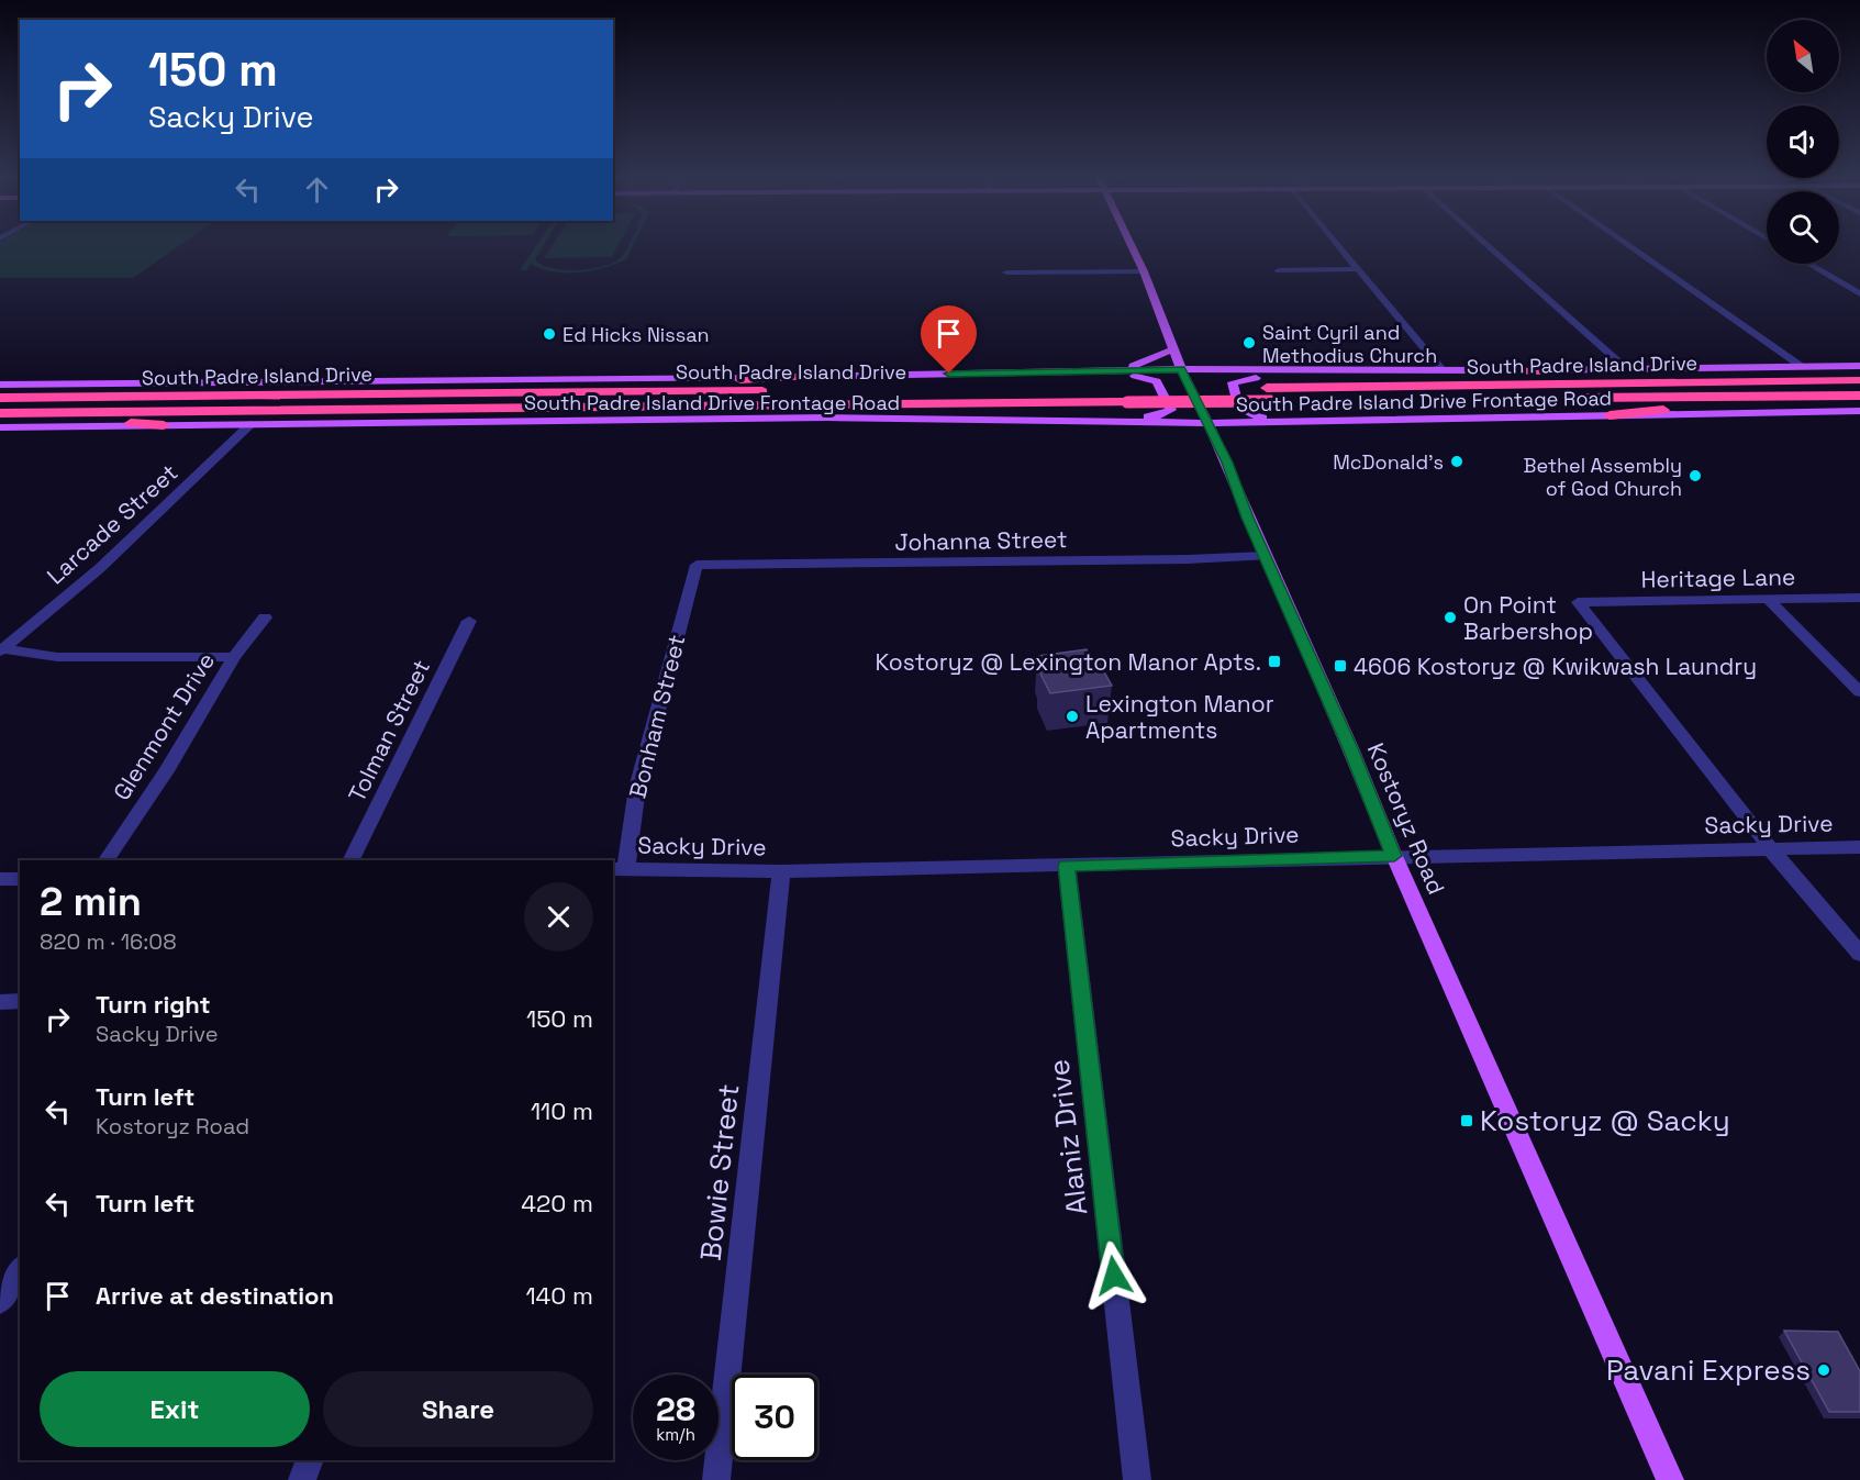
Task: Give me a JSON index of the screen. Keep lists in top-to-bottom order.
{
  "streets": {
    "highway": ["South Padre Island Drive"],
    "main road": ["South Padre Island Drive Frontage Road", "Kostoryz Road"],
    "street": [
      "Larcade Street",
      "Johanna Street",
      "Heritage Lane",
      "Bonham Street",
      "Glenmont Drive",
      "Tolman Street",
      "Sacky Drive",
      "Alaniz Drive",
      "Bowie Street"
    ]
  },
  "crossings": [
    ["South Padre Island Drive Frontage Road", "Larcade Street"],
    ["South Padre Island Drive Frontage Road", "Kostoryz Road"],
    ["Johanna Street", "Bonham Street"],
    ["Johanna Street", "Kostoryz Road"],
    ["Heritage Lane", "Sacky Drive"],
    ["Bonham Street", "Sacky Drive"],
    ["Kostoryz Road", "Sacky Drive"],
    ["Sacky Drive", "Alaniz Drive"],
    ["Sacky Drive", "Bowie Street"]
  ],
  "places": {
    "other": [
      "Ed Hicks Nissan",
      "Saint Cyril and Methodius Church",
      "McDonald's",
      "Bethel Assembly of God Church",
      "On Point Barbershop",
      "Lexington Manor Apartments",
      "Pavani Express"
    ],
    "transit": ["Kostoryz @ Lexington Manor Apts.", "4606 Kostoryz @ Kwikwash Laundry", "Kostoryz @ Sacky"]
  },
  "north": "top left",
  "page": {
    "turn": ["150 m", "Sacky Drive"],
    "heading": ["2 min", "820 m · 16:08"],
    "list": [
      {
        "name": "Turn right",
        "note": "Sacky Drive",
        "value": "150 m"
      },
      {
        "name": "Turn left",
        "note": "Kostoryz Road",
        "value": "110 m"
      },
      {
        "name": "Turn left",
        "value": "420 m"
      },
      {
        "name": "Arrive at destination",
        "value": "140 m"
      }
    ],
    "buttons": ["Exit", "Share"],
    "speed": "28 km/h",
    "limit": "30"
  }
}
